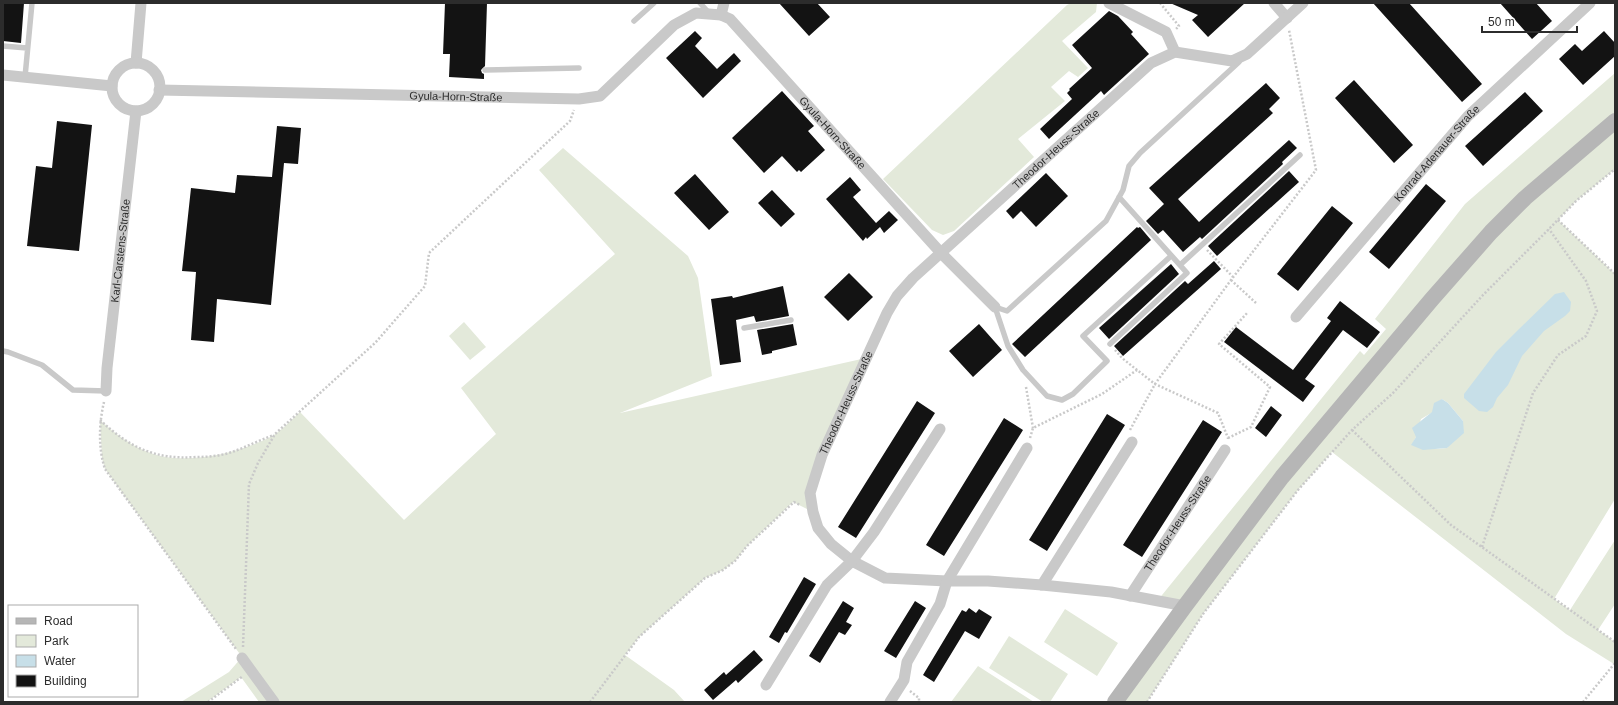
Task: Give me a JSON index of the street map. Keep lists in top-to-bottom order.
{
  "streets": {
    "street": [
      "Gyula-Horn-Straße",
      "Theodor-Heuss-Straße",
      "Konrad-Adenauer-Straße",
      "Karl-Carstens-Straße"
    ]
  },
  "crossings": [
    ["Gyula-Horn-Straße", "Theodor-Heuss-Straße"],
    ["Gyula-Horn-Straße", "Karl-Carstens-Straße"]
  ],
  "legend": [
    "Road",
    "Park",
    "Water",
    "Building"
  ],
  "scale_bar": "50 m"
}
